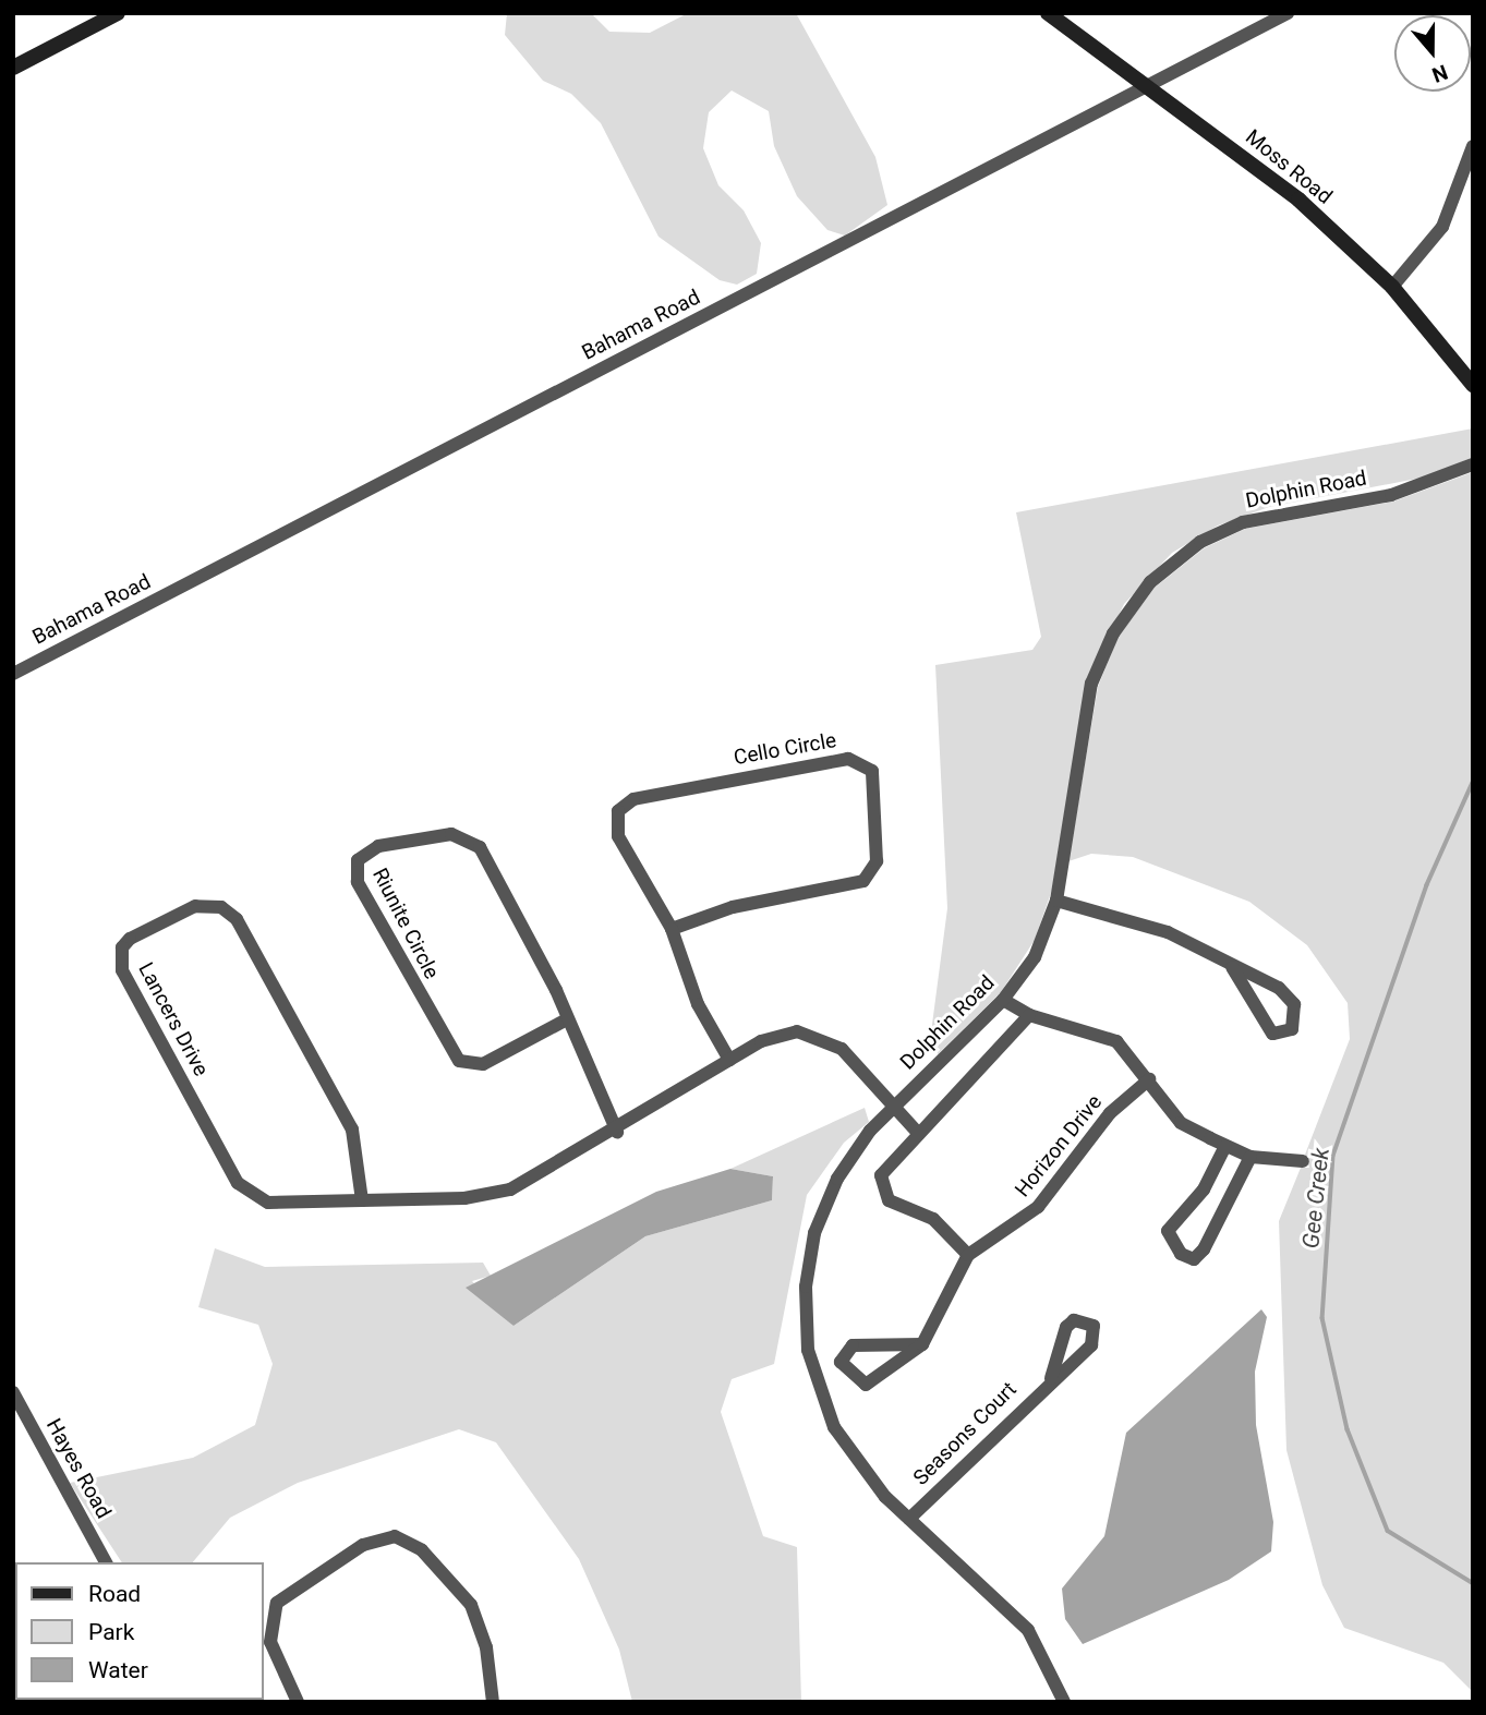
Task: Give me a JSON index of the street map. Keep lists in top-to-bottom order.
{
  "streets": {
    "street": [
      "Moss Road",
      "Bahama Road",
      "Dolphin Road",
      "Cello Circle",
      "Riunite Circle",
      "Lancers Drive",
      "Horizon Drive",
      "Seasons Court",
      "Hayes Road"
    ]
  },
  "crossings": [
    ["Moss Road", "Bahama Road"],
    ["Dolphin Road", "Lancers Drive"],
    ["Dolphin Road", "Seasons Court"],
    ["Cello Circle", "Lancers Drive"],
    ["Riunite Circle", "Lancers Drive"]
  ],
  "water": ["Gee Creek"],
  "legend": ["Road", "Park", "Water"],
  "north": "bottom"
}
